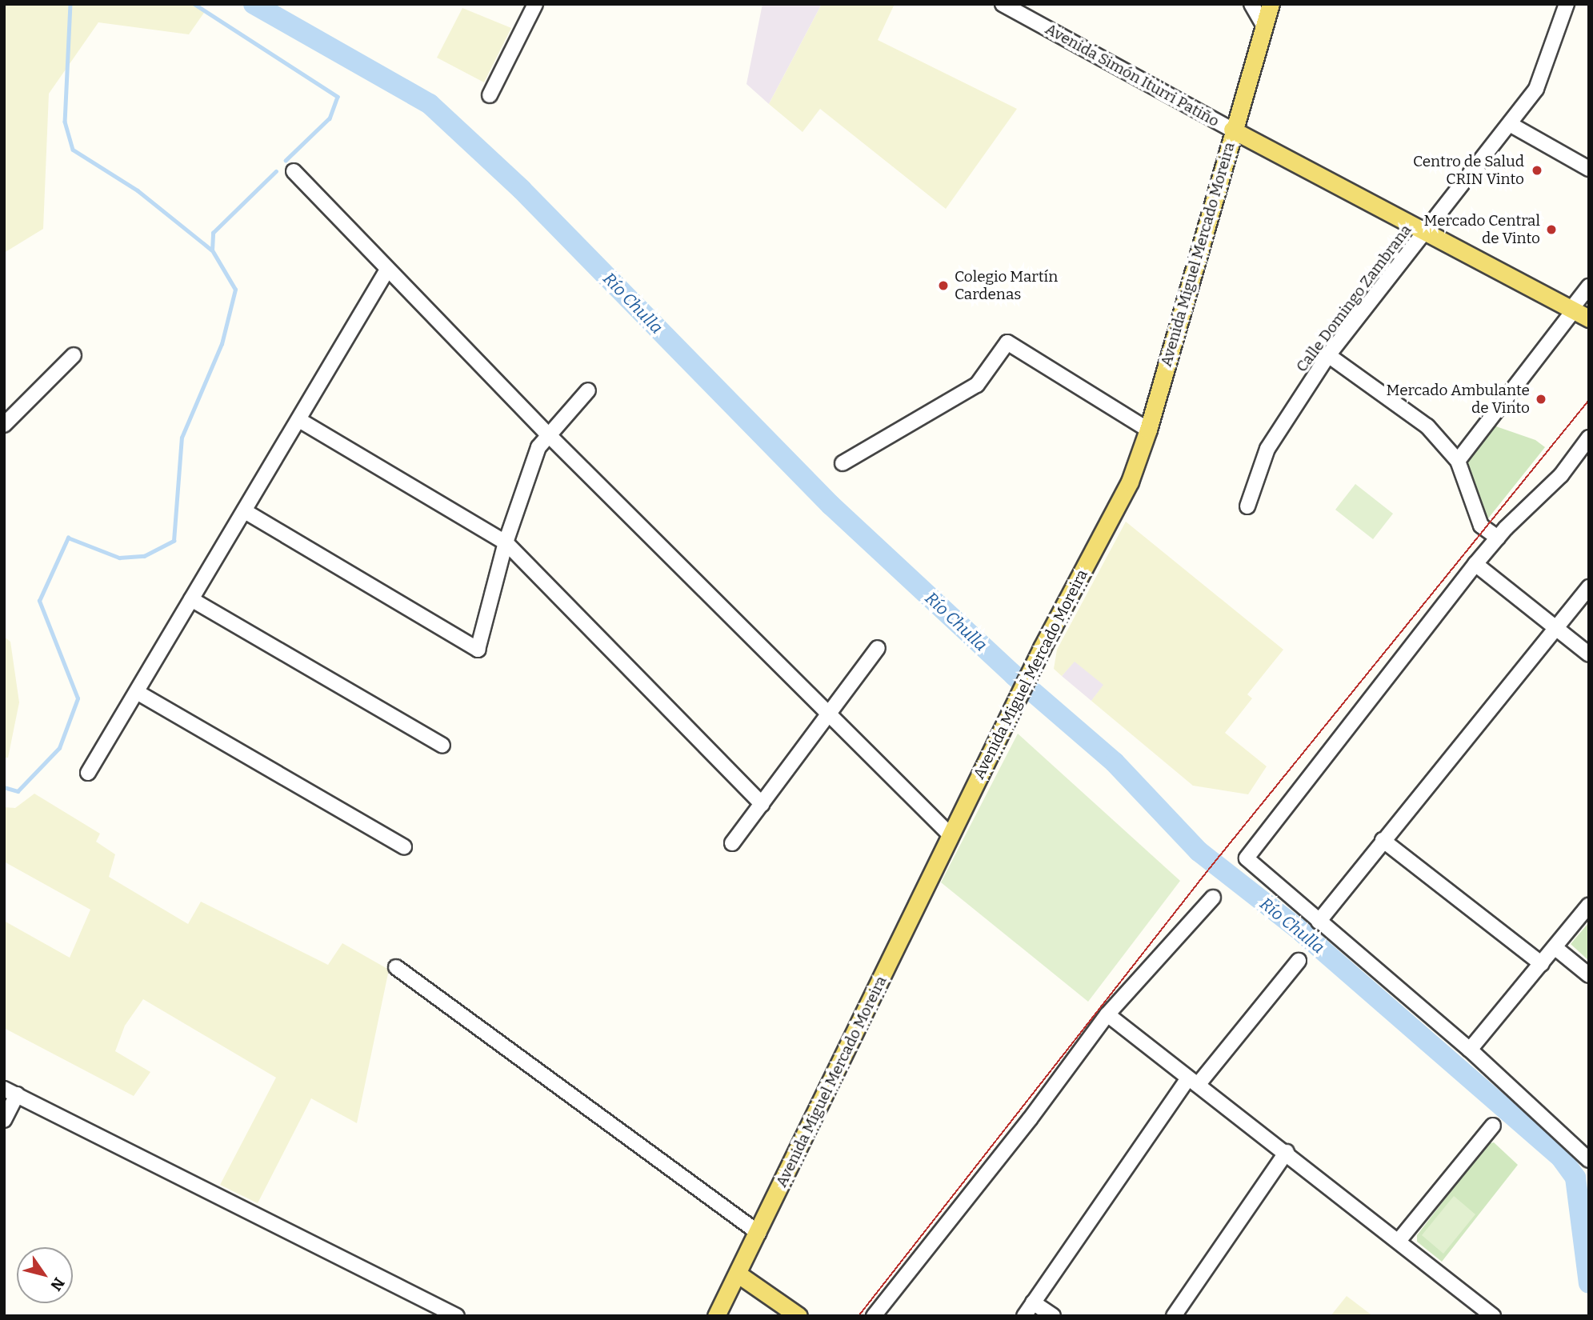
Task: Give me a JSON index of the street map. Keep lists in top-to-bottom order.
{
  "streets": {
    "main road": ["Avenida Simón Iturri Patiño", "Avenida Miguel Mercado Moreira"],
    "street": ["Calle Domingo Zambrana"]
  },
  "crossings": [
    ["Avenida Simón Iturri Patiño", "Avenida Miguel Mercado Moreira"],
    ["Avenida Simón Iturri Patiño", "Calle Domingo Zambrana"]
  ],
  "water": ["Río Chulla"],
  "places": [
    "Centro de Salud CRIN Vinto",
    "Mercado Central de Vinto",
    "Colegio Martín Cardenas",
    "Mercado Ambulante de Vinto"
  ],
  "north": "bottom right"
}
